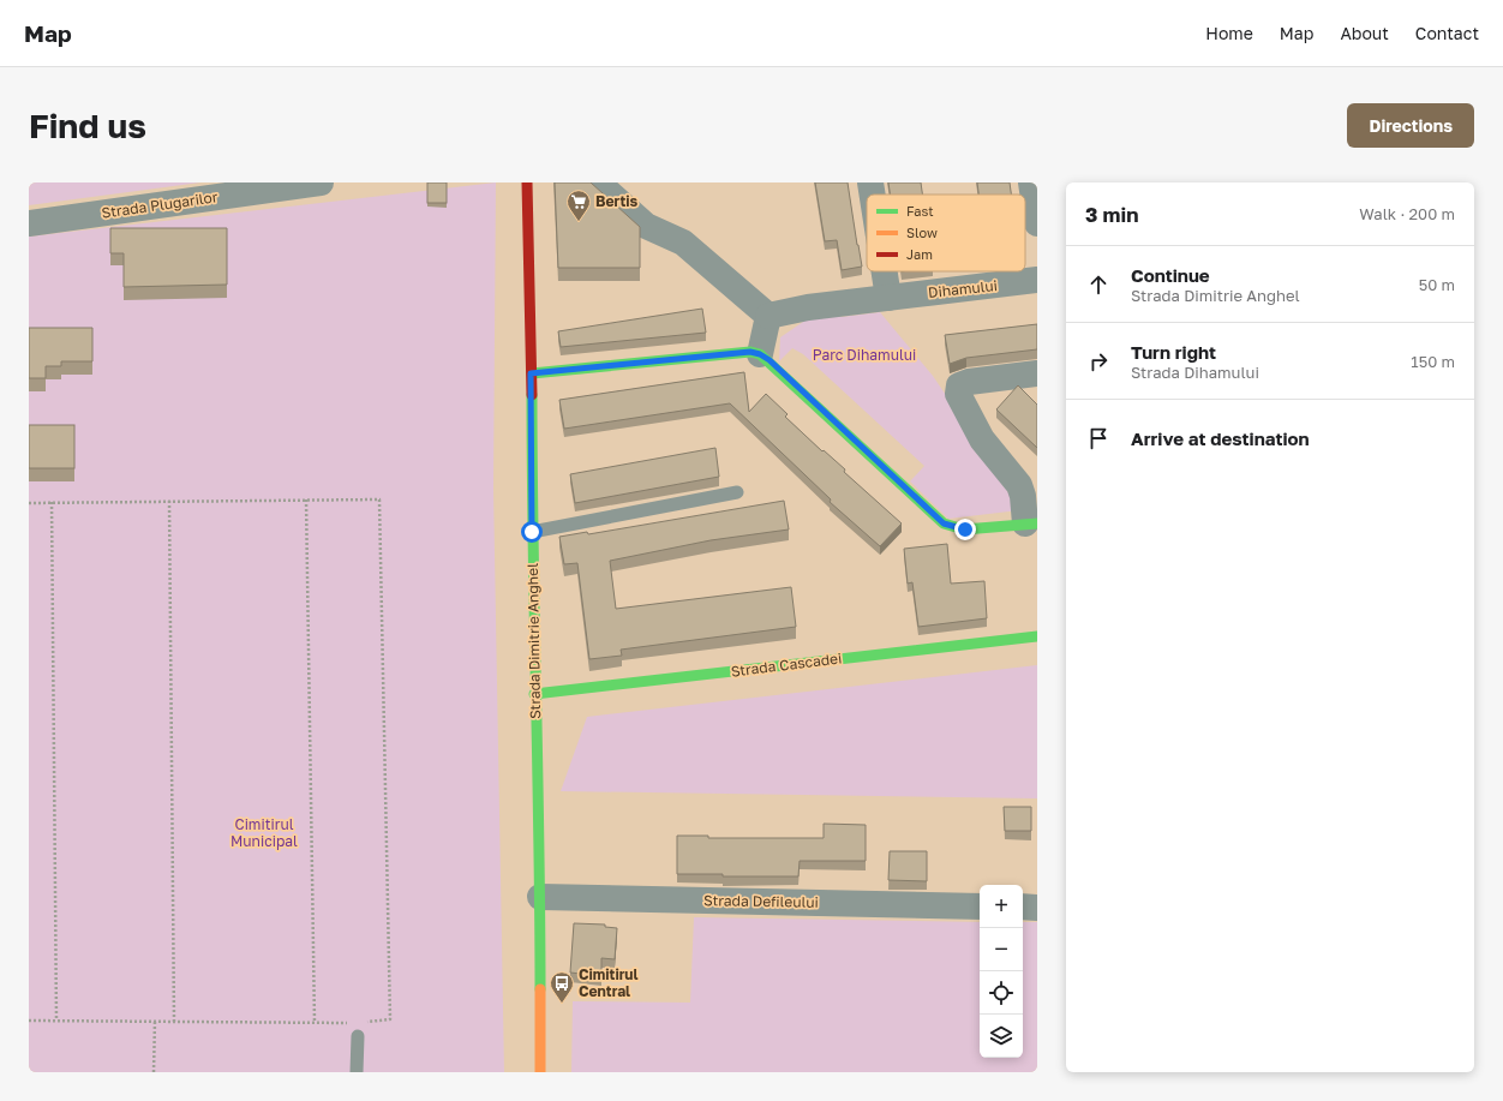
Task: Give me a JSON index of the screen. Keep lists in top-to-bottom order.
{
  "streets": {
    "street": [
      "Strada Plugarilor",
      "Dihamului",
      "Strada Dimitrie Anghel",
      "Strada Cascadei",
      "Strada Defileului"
    ]
  },
  "crossings": [
    ["Strada Dimitrie Anghel", "Strada Cascadei"],
    ["Strada Dimitrie Anghel", "Strada Defileului"]
  ],
  "parks": ["Parc Dihamului", "Cimitirul Municipal"],
  "places": {
    "supermarket": ["Bertis"],
    "bus stop": ["Cimitirul Central"]
  },
  "legend": ["Fast", "Slow", "Jam"],
  "page": {
    "header": "Map",
    "nav": [
      "Home",
      "Map",
      "About",
      "Contact"
    ],
    "buttons": "Directions",
    "title": "Find us",
    "heading": ["3 min", "Walk · 200 m"],
    "list": [
      ["Continue", "Strada Dimitrie Anghel", "50 m"],
      ["Turn right", "Strada Dihamului", "150 m"],
      "Arrive at destination"
    ],
    "map_buttons": ["+", "−"]
  }
}
